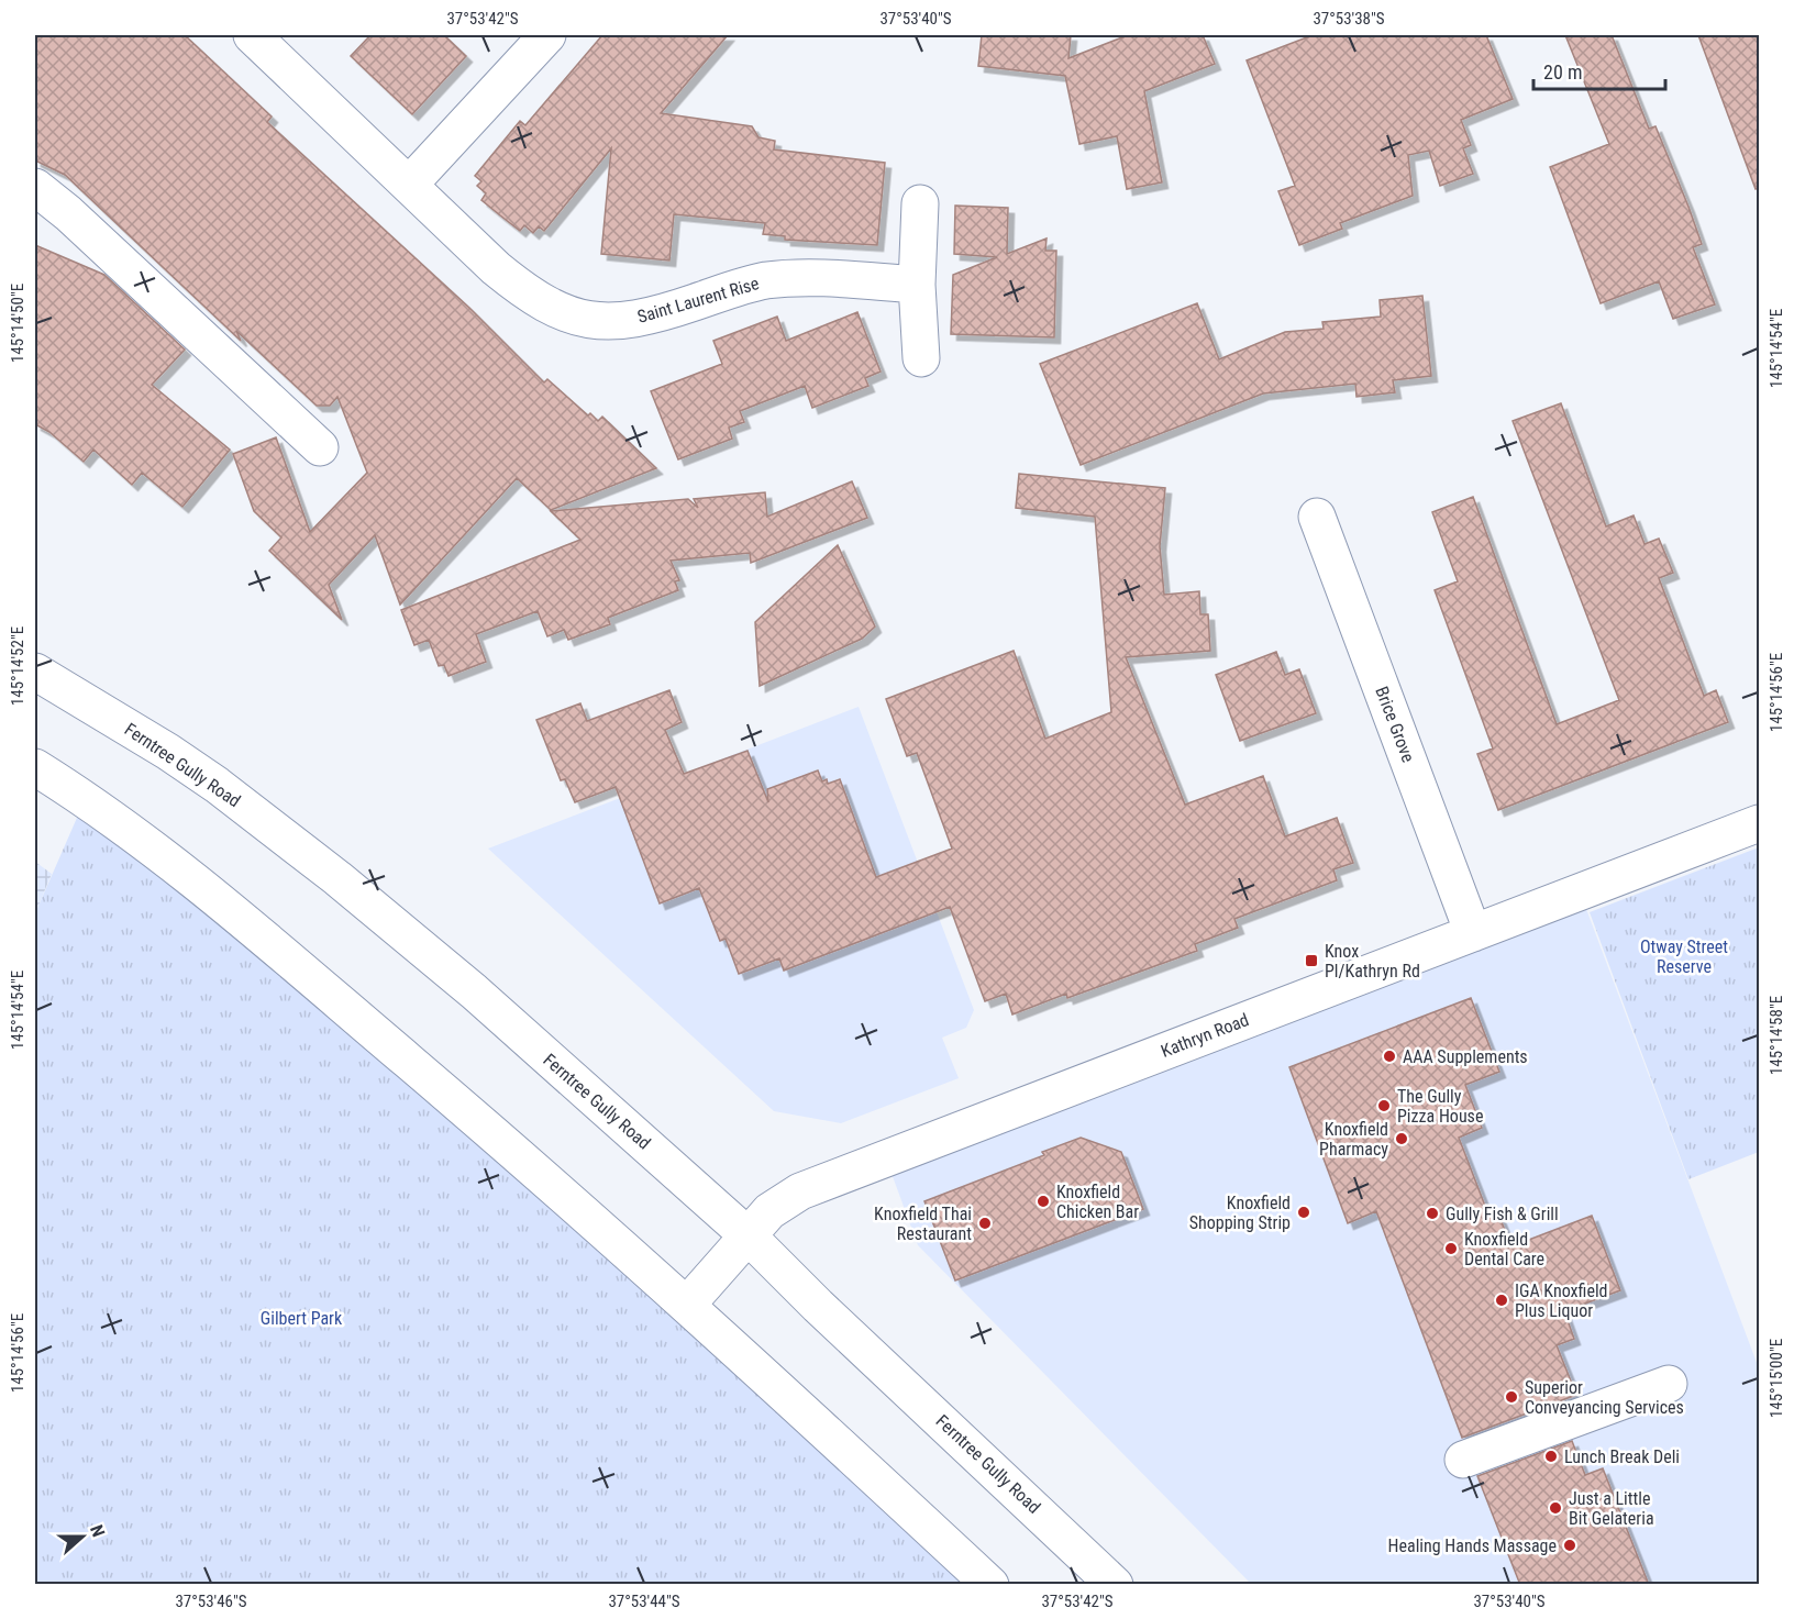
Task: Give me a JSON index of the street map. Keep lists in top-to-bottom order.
{
  "streets": {
    "street": [
      "Saint Laurent Rise",
      "Brice Grove",
      "Ferntree Gully Road",
      "Kathryn Road"
    ]
  },
  "crossings": [
    ["Brice Grove", "Kathryn Road"],
    ["Ferntree Gully Road", "Kathryn Road"]
  ],
  "parks": ["Otway Street Reserve", "Gilbert Park"],
  "places": {
    "transit": ["Knox Pl/Kathryn Rd"],
    "other": [
      "AAA Supplements",
      "The Gully Pizza House",
      "Knoxfield Pharmacy",
      "Knoxfield Chicken Bar",
      "Knoxfield Shopping Strip",
      "Gully Fish & Grill",
      "Knoxfield Thai Restaurant",
      "Knoxfield Dental Care",
      "IGA Knoxfield Plus Liquor",
      "Superior Conveyancing Services",
      "Lunch Break Deli",
      "Just a Little Bit Gelateria",
      "Healing Hands Massage"
    ]
  },
  "scale_bar": "20 m",
  "north": "right",
  "coordinates": [
    "37°53'42\"S",
    "37°53'40\"S",
    "37°53'38\"S",
    "145°14'50\"E",
    "145°14'54\"E",
    "145°14'52\"E",
    "145°14'56\"E",
    "145°14'58\"E",
    "145°15'00\"E",
    "37°53'46\"S",
    "37°53'44\"S"
  ]
}
